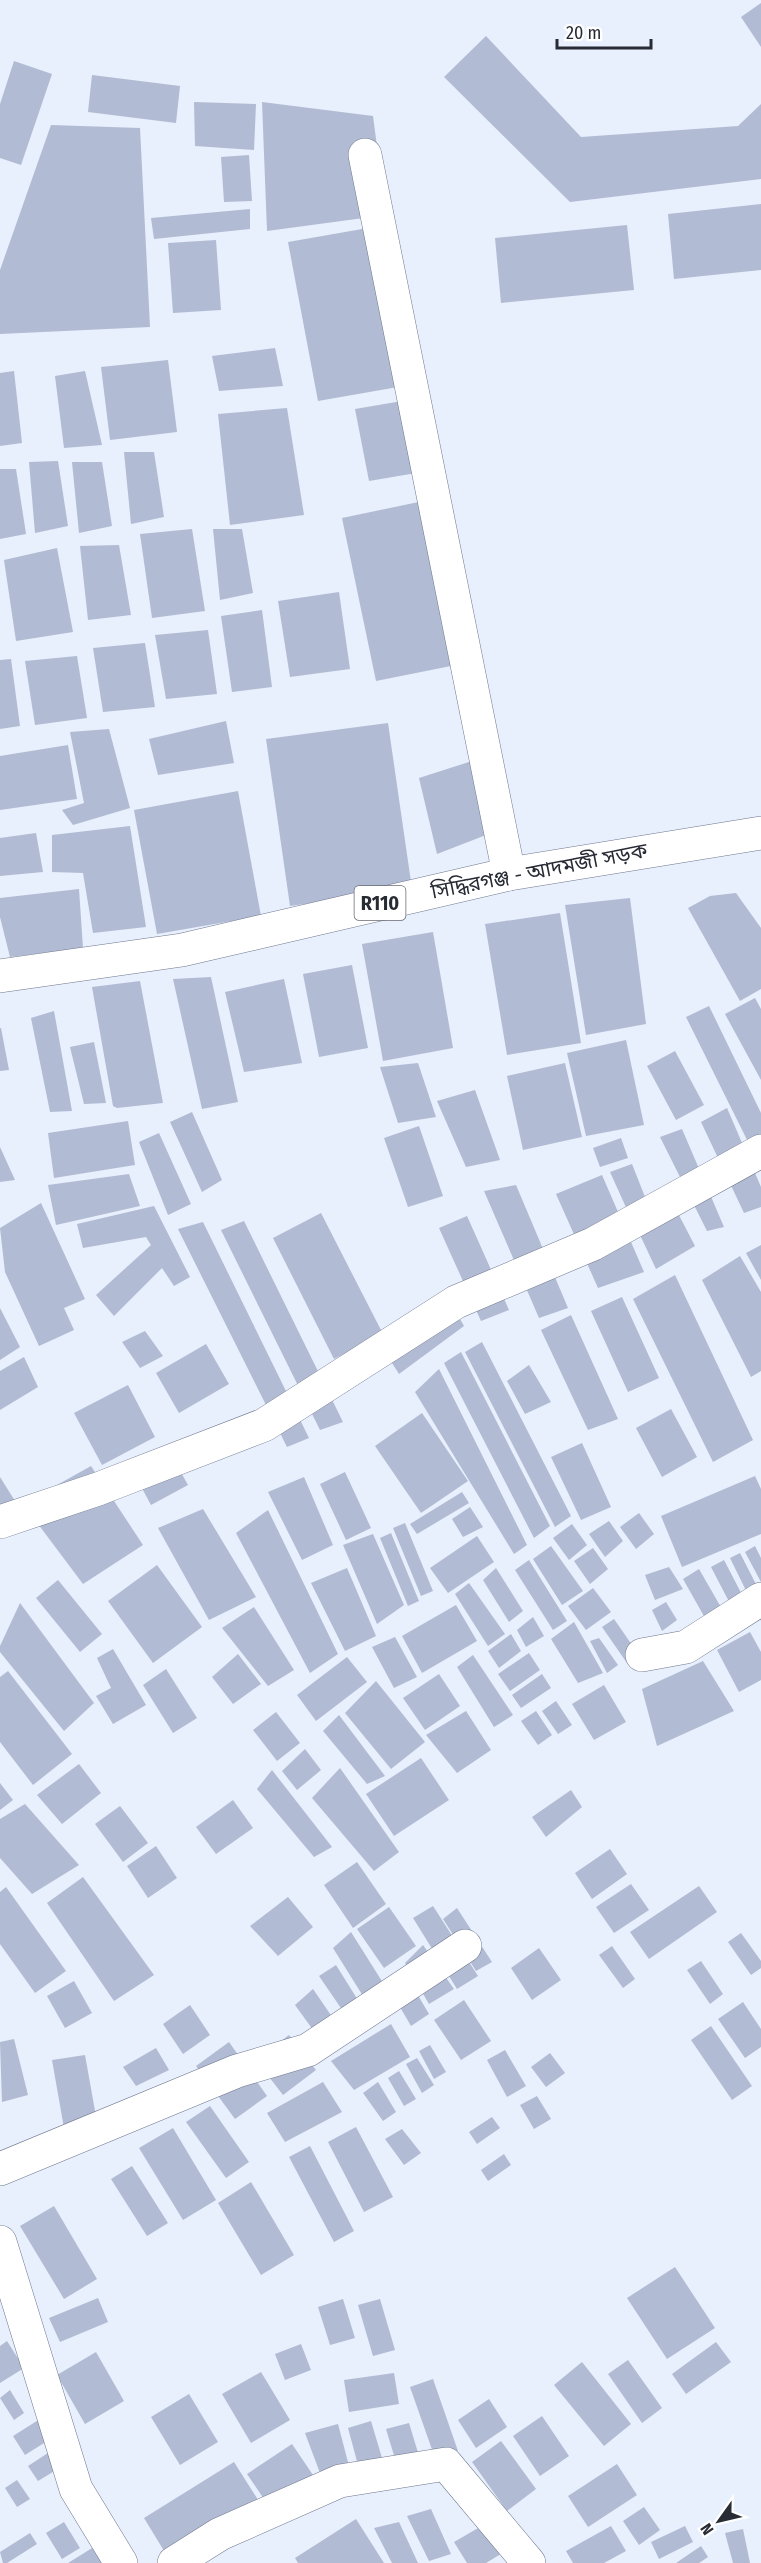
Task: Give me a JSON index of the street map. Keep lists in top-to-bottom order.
{
  "streets": {
    "street": ["সিদ্ধিরগঞ্জ - আদমজী সড়ক", "R110"]
  },
  "scale_bar": "20 m",
  "north": "bottom left"
}
